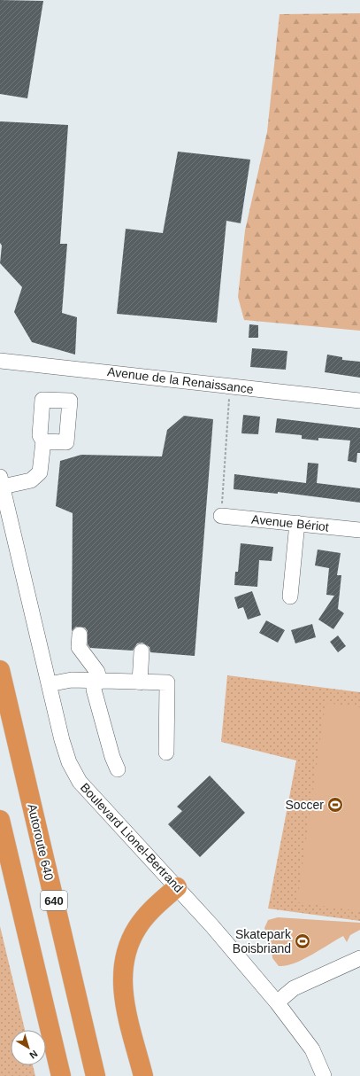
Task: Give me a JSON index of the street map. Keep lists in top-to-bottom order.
{
  "streets": {
    "highway": ["Autoroute 640", "640"],
    "street": ["Avenue de la Renaissance", "Avenue Bériot", "Boulevard Lionel-Bertrand"]
  },
  "places": {
    "sports": ["Soccer", "Skatepark Boisbriand"]
  },
  "north": "bottom right"
}
